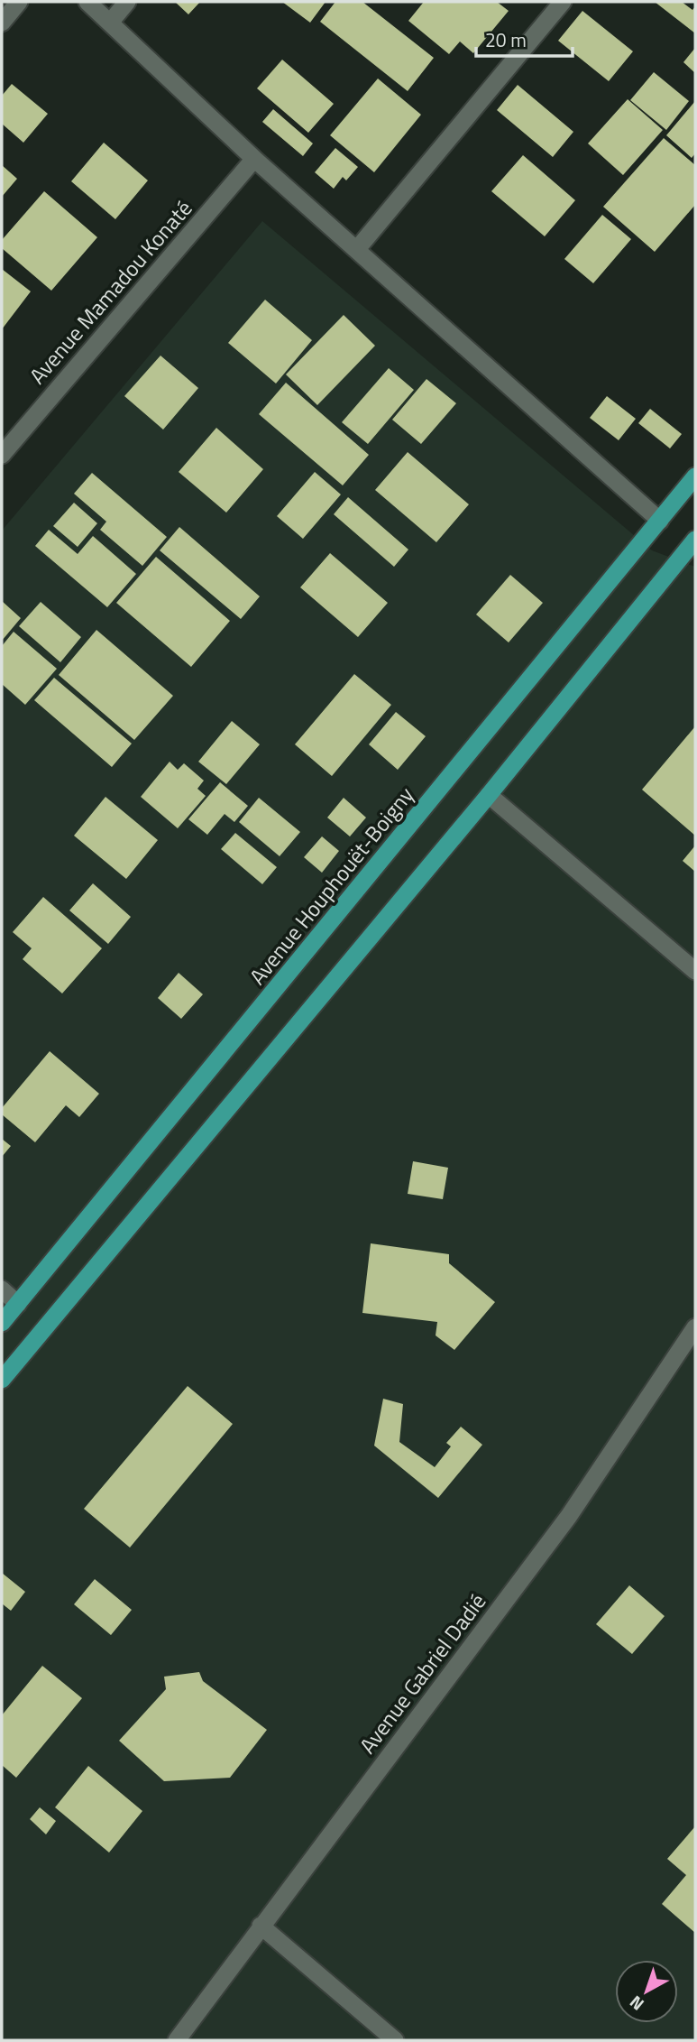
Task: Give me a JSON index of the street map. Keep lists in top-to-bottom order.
{
  "streets": {
    "highway": ["Avenue Houphouët-Boigny"],
    "street": ["Avenue Mamadou Konaté", "Avenue Gabriel Dadié"]
  },
  "scale_bar": "20 m",
  "north": "bottom left"
}
